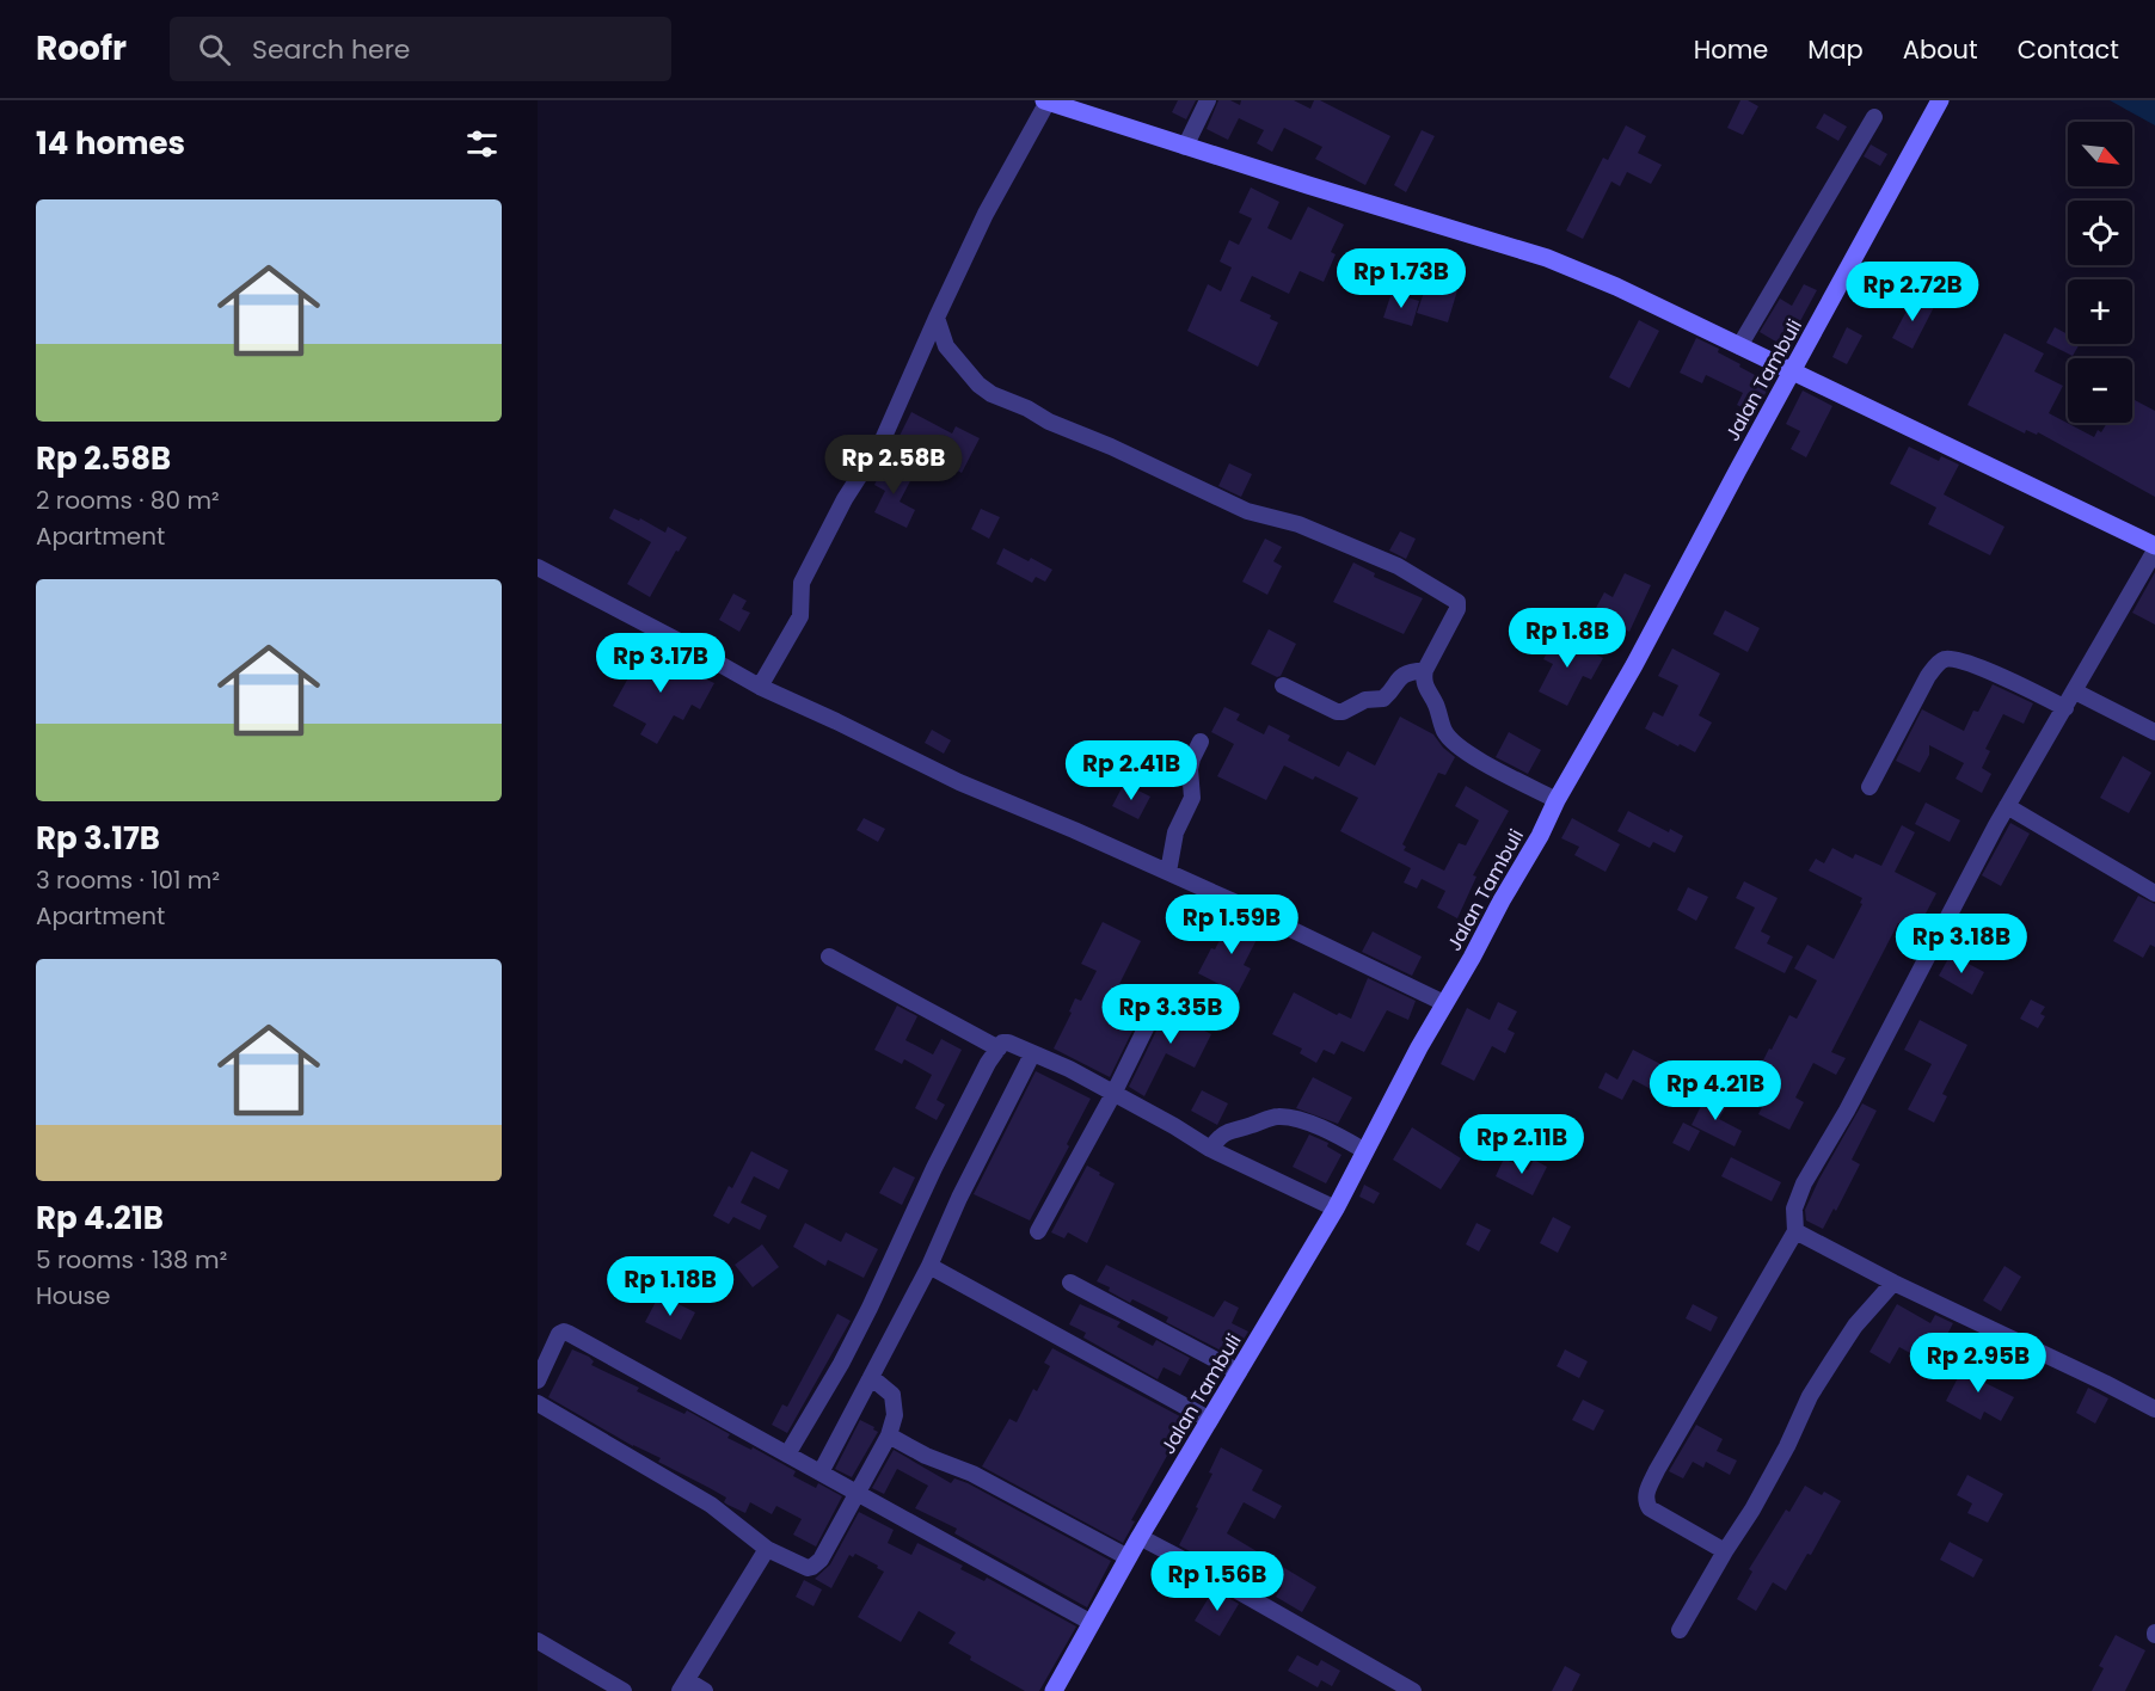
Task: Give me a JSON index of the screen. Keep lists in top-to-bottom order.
{
  "streets": {
    "street": ["Jalan Tambuli"]
  },
  "north": "bottom right",
  "page": {
    "header": "Roofr",
    "search": "Search here",
    "nav": [
      "Home",
      "Map",
      "About",
      "Contact"
    ],
    "heading": "14 homes",
    "map_buttons": ["+", "−"],
    "list": [
      {
        "name": "Rp 2.58B",
        "note": "2 rooms · 80 m² · Apartment"
      },
      {
        "name": "Rp 3.17B",
        "note": "3 rooms · 101 m² · Apartment"
      },
      {
        "name": "Rp 4.21B",
        "note": "5 rooms · 138 m² · House"
      }
    ],
    "price": [
      "Rp 1.73B",
      "Rp 2.72B",
      "Rp 2.58B",
      "Rp 1.8B",
      "Rp 3.17B",
      "Rp 2.41B",
      "Rp 1.59B",
      "Rp 3.18B",
      "Rp 3.35B",
      "Rp 4.21B",
      "Rp 2.11B",
      "Rp 1.18B",
      "Rp 2.95B",
      "Rp 1.56B"
    ]
  }
}
